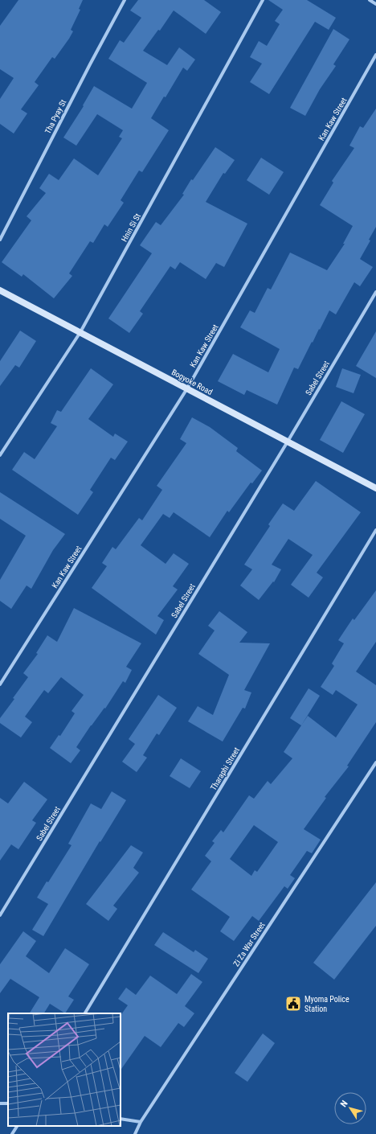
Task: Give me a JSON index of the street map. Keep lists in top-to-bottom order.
{
  "streets": {
    "street": [
      "Tha Pyay St",
      "Kan Kaw Street",
      "Hnin Si St",
      "Sabel Street",
      "Bogyoke Road",
      "Tharaphi Street",
      "Zi Za War Street"
    ]
  },
  "crossings": [
    ["Kan Kaw Street", "Bogyoke Road"],
    ["Hnin Si St", "Bogyoke Road"],
    ["Sabel Street", "Bogyoke Road"]
  ],
  "places": {
    "public building": ["Myoma Police Station"]
  },
  "north": "top left"
}
